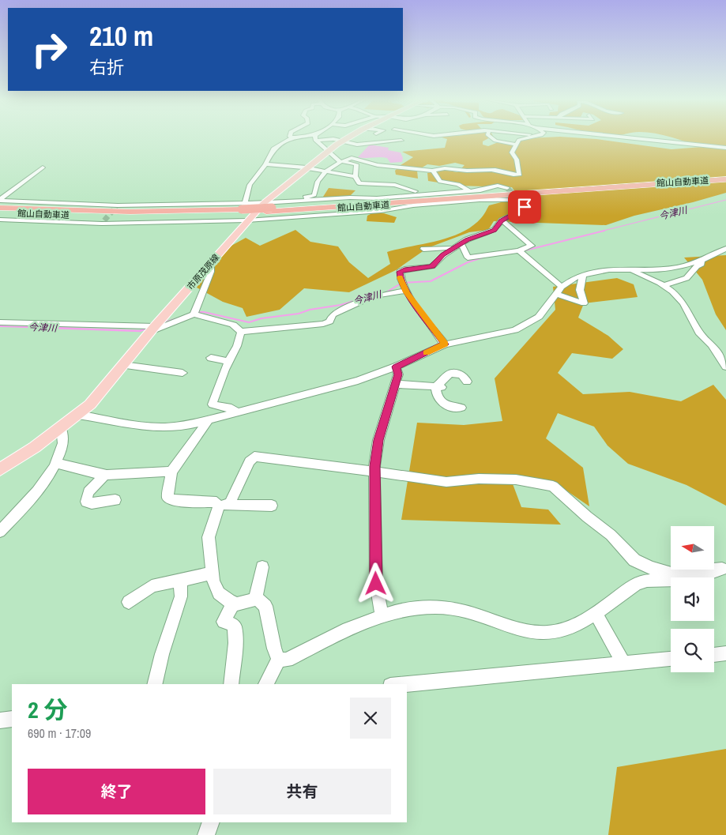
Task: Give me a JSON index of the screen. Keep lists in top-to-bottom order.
{
  "streets": {
    "highway": ["館山自動車道"],
    "main road": ["市原茂原線"]
  },
  "crossings": [
    ["館山自動車道", "市原茂原線"]
  ],
  "water": ["今津川"],
  "north": "left",
  "page": {
    "turn": ["210 m", "右折"],
    "heading": ["2 分", "690 m · 17:09"],
    "buttons": ["終了", "共有"]
  }
}
